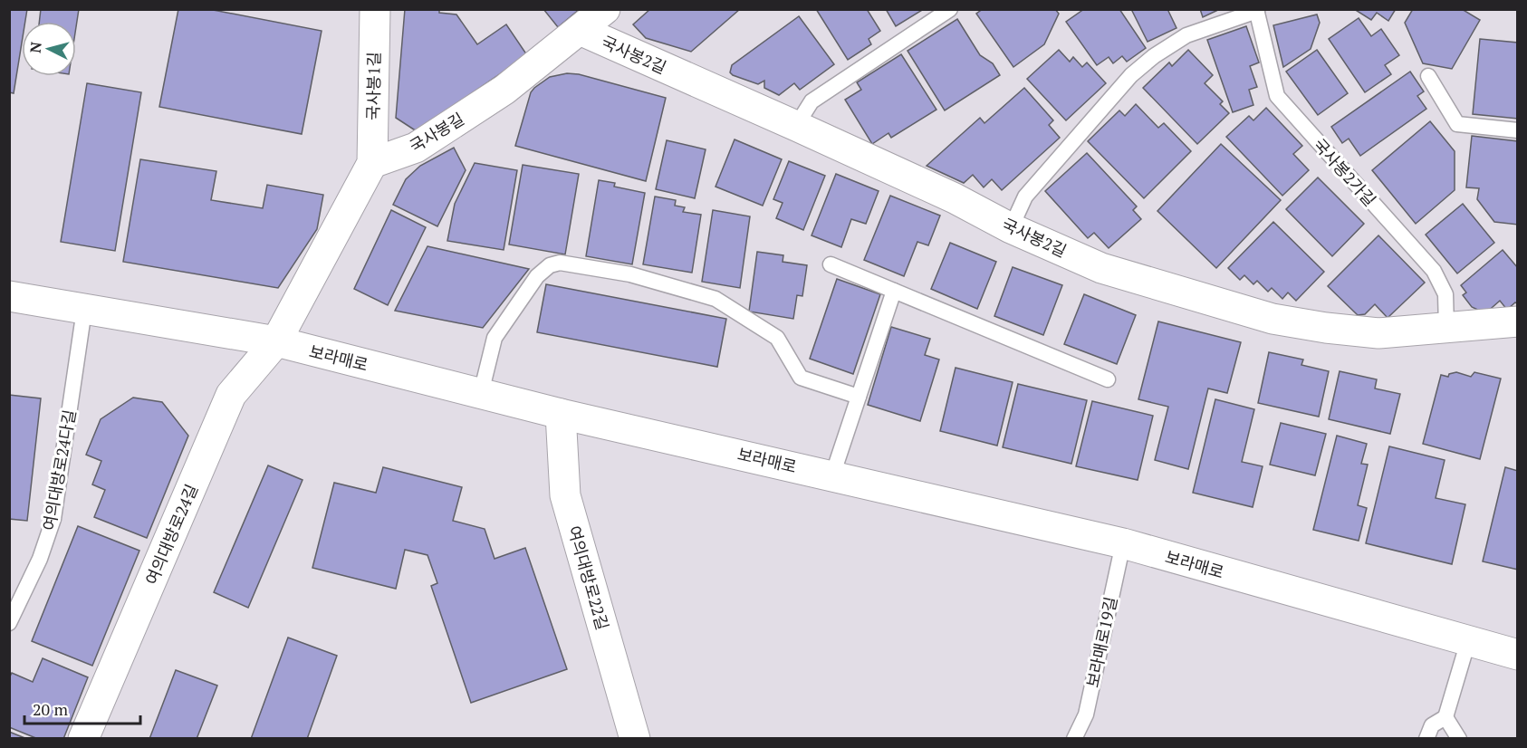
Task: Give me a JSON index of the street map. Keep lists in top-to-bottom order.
{
  "streets": {
    "street": [
      "국사봉2길",
      "국사봉1길",
      "국사봉길",
      "보라매로",
      "여의대방로24길",
      "여의대방로22길"
    ],
    "lane": ["국사봉2가길", "여의대방로24다길", "보라매로19길"]
  },
  "crossings": [
    ["국사봉2길", "국사봉길"],
    ["국사봉2길", "국사봉2가길"],
    ["국사봉1길", "국사봉길"],
    ["보라매로", "여의대방로24다길"],
    ["보라매로", "여의대방로24길"],
    ["보라매로", "여의대방로22길"],
    ["보라매로", "보라매로19길"]
  ],
  "scale_bar": "20 m",
  "north": "left"
}
